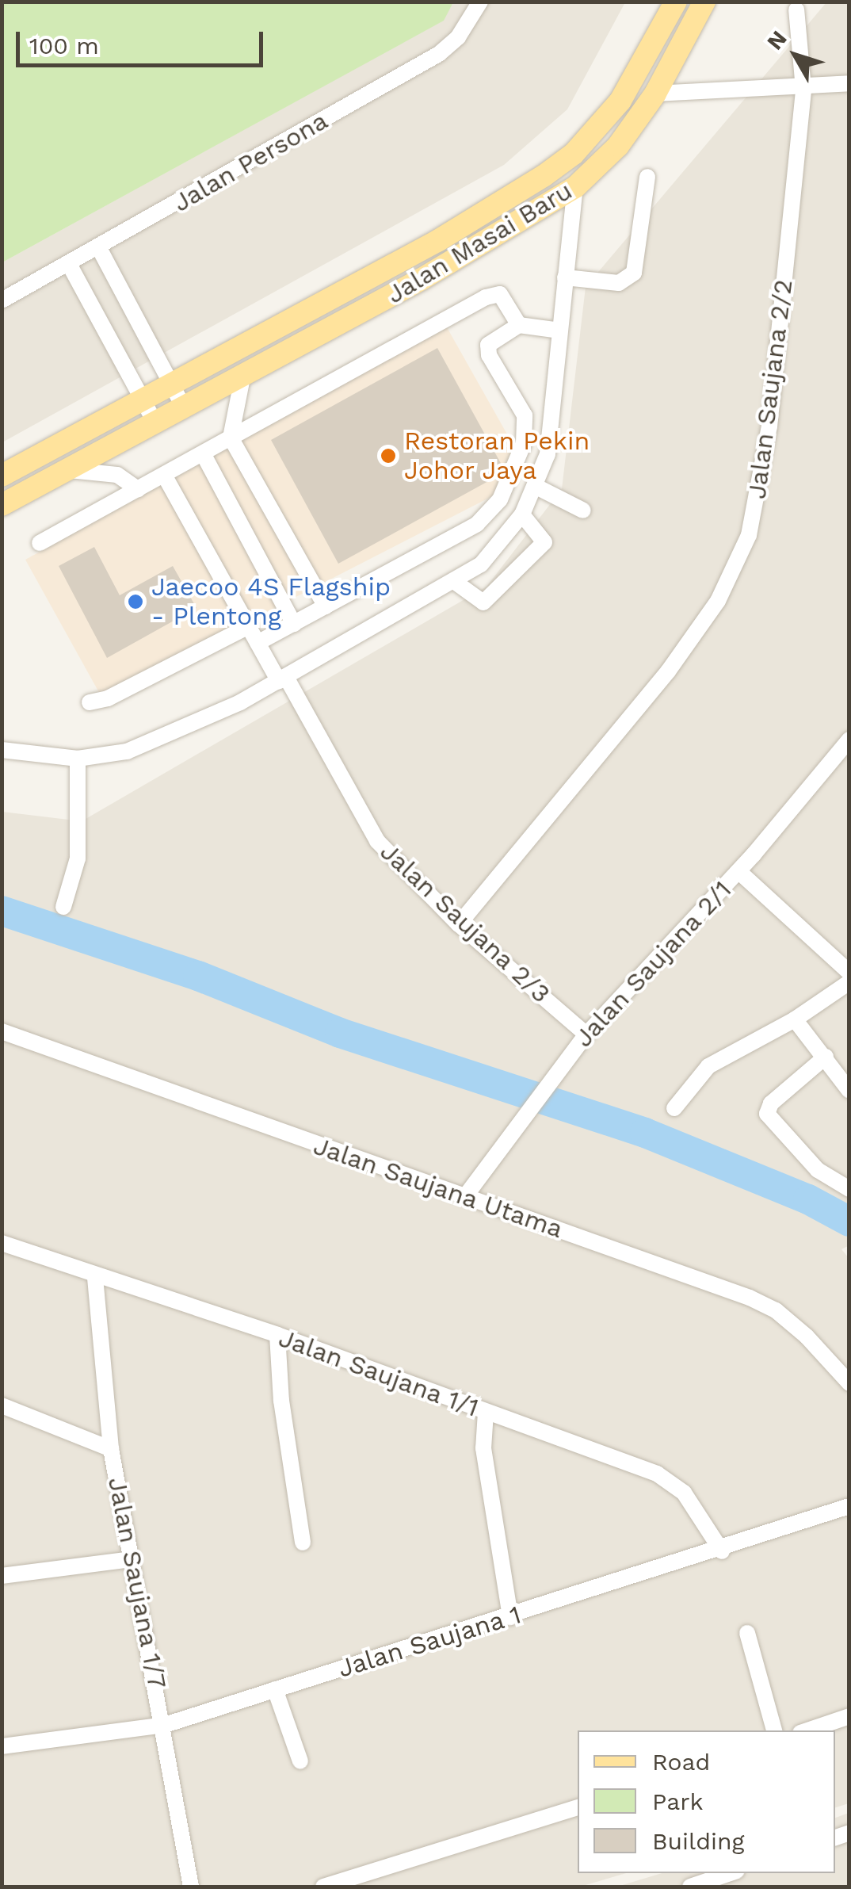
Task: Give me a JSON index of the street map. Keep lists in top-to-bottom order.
{
  "streets": {
    "main road": ["Jalan Masai Baru"],
    "street": [
      "Jalan Persona",
      "Jalan Saujana 2/2",
      "Jalan Saujana 2/3",
      "Jalan Saujana 2/1",
      "Jalan Saujana Utama",
      "Jalan Saujana 1/1",
      "Jalan Saujana 1/7",
      "Jalan Saujana 1"
    ]
  },
  "crossings": [
    ["Jalan Saujana 2/2", "Jalan Saujana 2/3"],
    ["Jalan Saujana 2/3", "Jalan Saujana 2/1"],
    ["Jalan Saujana 2/1", "Jalan Saujana Utama"],
    ["Jalan Saujana 1/1", "Jalan Saujana 1/7"],
    ["Jalan Saujana 1/1", "Jalan Saujana 1"],
    ["Jalan Saujana 1/7", "Jalan Saujana 1"]
  ],
  "places": ["Restoran Pekin Johor Jaya", "Jaecoo 4S Flagship - Plentong"],
  "legend": ["Road", "Park", "Building"],
  "scale_bar": "100 m",
  "north": "top left"
}
